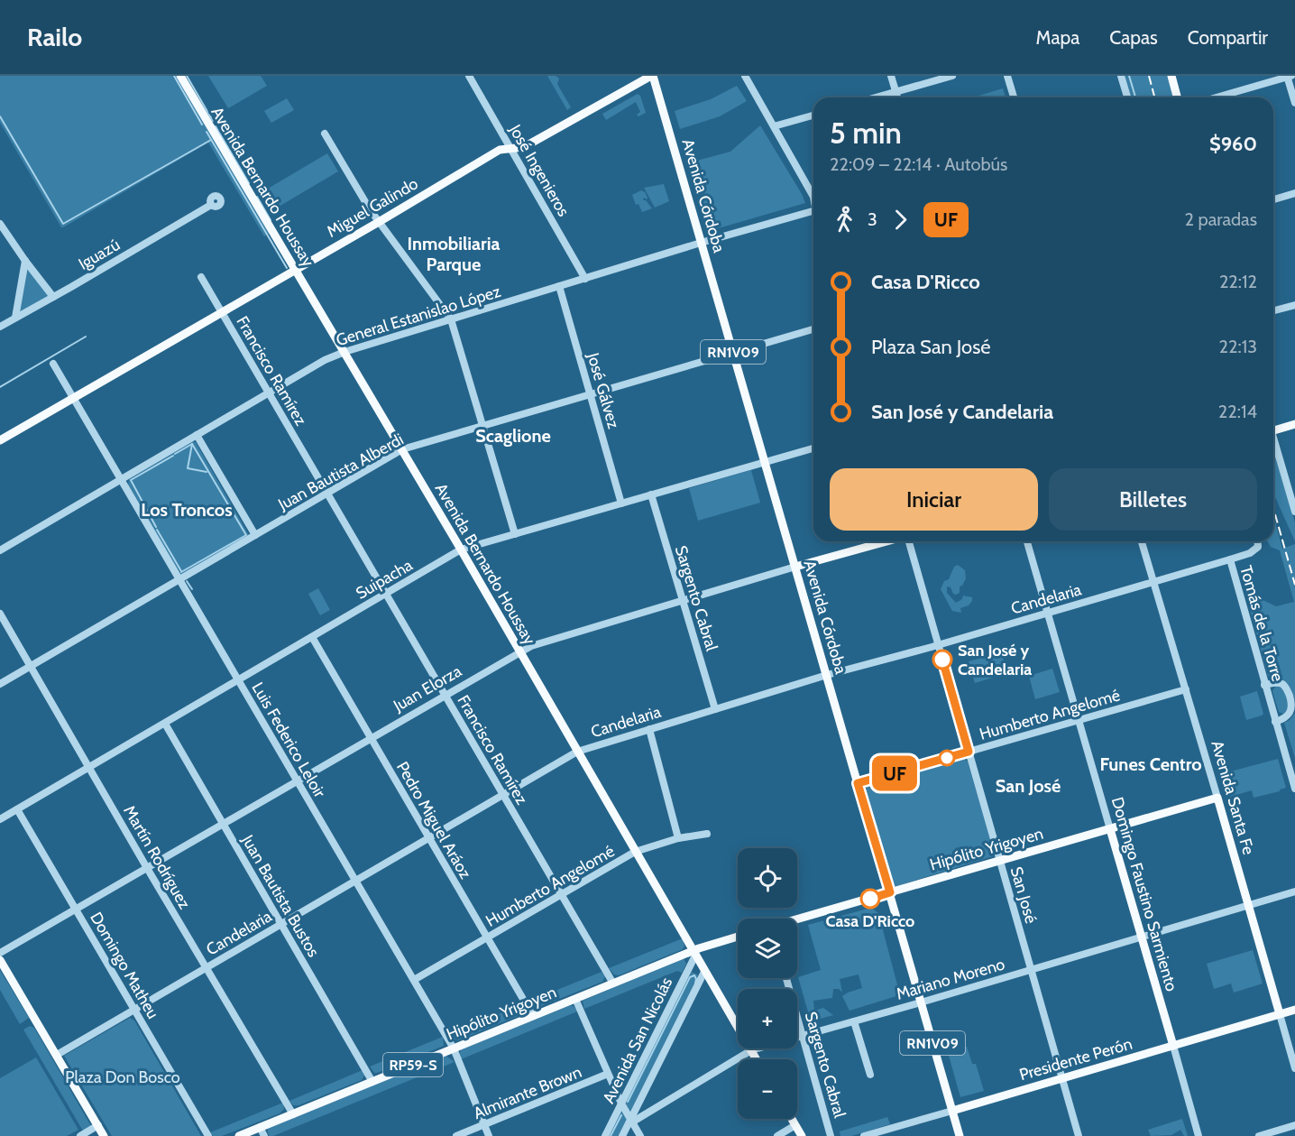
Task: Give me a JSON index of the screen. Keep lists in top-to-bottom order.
{
  "streets": {
    "main road": [
      "Avenida Bernardo Houssay",
      "Avenida Córdoba",
      "Miguel Galindo",
      "RN1V09",
      "Juan Elorza",
      "Avenida Santa Fe",
      "Hipólito Yrigoyen",
      "Domingo Faustino Sarmiento",
      "Presidente Perón",
      "RP59-S"
    ],
    "street": [
      "José Ingenieros",
      "Iguazú",
      "General Estanislao López",
      "Francisco Ramírez",
      "José Gálvez",
      "Juan Bautista Alberdi",
      "Suipacha",
      "Sargento Cabral",
      "Candelaria",
      "Tomás de la Torre",
      "Humberto Angelomé",
      "Luis Federico Leloir",
      "Pedro Miguel Aráoz",
      "Martín Rodríguez",
      "San José",
      "Juan Bautista Bustos",
      "Domingo Matheu",
      "Mariano Moreno",
      "Avenida San Nicolás",
      "Almirante Brown"
    ]
  },
  "crossings": [
    ["José Ingenieros", "Miguel Galindo"],
    ["José Ingenieros", "General Estanislao López"],
    ["Avenida Bernardo Houssay", "Miguel Galindo"],
    ["Avenida Bernardo Houssay", "General Estanislao López"],
    ["Avenida Bernardo Houssay", "Juan Bautista Alberdi"],
    ["Avenida Bernardo Houssay", "Suipacha"],
    ["Avenida Bernardo Houssay", "Candelaria"],
    ["Avenida Bernardo Houssay", "Juan Elorza"],
    ["Avenida Bernardo Houssay", "Humberto Angelomé"],
    ["Avenida Bernardo Houssay", "Hipólito Yrigoyen"],
    ["Avenida Bernardo Houssay", "Mariano Moreno"],
    ["Avenida Bernardo Houssay", "Avenida San Nicolás"],
    ["Avenida Córdoba", "Miguel Galindo"],
    ["Avenida Córdoba", "General Estanislao López"],
    ["Avenida Córdoba", "Juan Bautista Alberdi"],
    ["Avenida Córdoba", "Suipacha"],
    ["Avenida Córdoba", "Candelaria"],
    ["Avenida Córdoba", "Juan Elorza"],
    ["Avenida Córdoba", "Humberto Angelomé"],
    ["Avenida Córdoba", "Hipólito Yrigoyen"],
    ["Avenida Córdoba", "Mariano Moreno"],
    ["Avenida Córdoba", "Presidente Perón"],
    ["Miguel Galindo", "Francisco Ramírez"],
    ["Miguel Galindo", "Luis Federico Leloir"],
    ["General Estanislao López", "Francisco Ramírez"],
    ["General Estanislao López", "José Gálvez"],
    ["General Estanislao López", "Luis Federico Leloir"],
    ["Francisco Ramírez", "Juan Bautista Alberdi"],
    ["Francisco Ramírez", "Suipacha"],
    ["Francisco Ramírez", "Candelaria"],
    ["Francisco Ramírez", "Juan Elorza"],
    ["Francisco Ramírez", "Humberto Angelomé"],
    ["Francisco Ramírez", "Hipólito Yrigoyen"],
    ["José Gálvez", "Juan Bautista Alberdi"],
    ["José Gálvez", "Suipacha"],
    ["Juan Bautista Alberdi", "Luis Federico Leloir"],
    ["Juan Bautista Alberdi", "Martín Rodríguez"],
    ["Suipacha", "Sargento Cabral"],
    ["Suipacha", "Luis Federico Leloir"],
    ["Suipacha", "Pedro Miguel Aráoz"],
    ["Suipacha", "Martín Rodríguez"],
    ["Suipacha", "Juan Bautista Bustos"],
    ["Suipacha", "Domingo Matheu"],
    ["Sargento Cabral", "Candelaria"],
    ["Sargento Cabral", "Juan Elorza"],
    ["Sargento Cabral", "Mariano Moreno"],
    ["Candelaria", "Tomás de la Torre"],
    ["Candelaria", "Luis Federico Leloir"],
    ["Candelaria", "Avenida Santa Fe"],
    ["Candelaria", "Pedro Miguel Aráoz"],
    ["Candelaria", "Martín Rodríguez"],
    ["Candelaria", "Domingo Faustino Sarmiento"],
    ["Candelaria", "San José"],
    ["Candelaria", "Juan Bautista Bustos"],
    ["Candelaria", "Domingo Matheu"],
    ["Juan Elorza", "Luis Federico Leloir"],
    ["Juan Elorza", "Pedro Miguel Aráoz"],
    ["Juan Elorza", "Martín Rodríguez"],
    ["Juan Elorza", "Juan Bautista Bustos"],
    ["Juan Elorza", "Domingo Matheu"],
    ["Humberto Angelomé", "Luis Federico Leloir"],
    ["Humberto Angelomé", "Avenida Santa Fe"],
    ["Humberto Angelomé", "Pedro Miguel Aráoz"],
    ["Humberto Angelomé", "Domingo Faustino Sarmiento"],
    ["Humberto Angelomé", "San José"],
    ["Luis Federico Leloir", "Hipólito Yrigoyen"],
    ["Luis Federico Leloir", "Almirante Brown"],
    ["Avenida Santa Fe", "Hipólito Yrigoyen"],
    ["Avenida Santa Fe", "Mariano Moreno"],
    ["Avenida Santa Fe", "Presidente Perón"],
    ["Pedro Miguel Aráoz", "Hipólito Yrigoyen"],
    ["Hipólito Yrigoyen", "Martín Rodríguez"],
    ["Hipólito Yrigoyen", "Domingo Faustino Sarmiento"],
    ["Hipólito Yrigoyen", "San José"],
    ["Hipólito Yrigoyen", "Juan Bautista Bustos"],
    ["Hipólito Yrigoyen", "Avenida San Nicolás"],
    ["Domingo Faustino Sarmiento", "Mariano Moreno"],
    ["Domingo Faustino Sarmiento", "Presidente Perón"],
    ["San José", "Mariano Moreno"],
    ["San José", "Presidente Perón"],
    ["Mariano Moreno", "Avenida San Nicolás"]
  ],
  "districts": [
    "Inmobiliaria Parque",
    "Scaglione",
    "Los Troncos",
    "Funes Centro",
    "San José"
  ],
  "parks": ["Plaza Don Bosco"],
  "places": ["San José y Candelaria", "Casa D'Ricco"],
  "lines": ["bus line UF"],
  "page": {
    "header": "Railo",
    "nav": ["Mapa", "Capas", "Compartir"],
    "on_map": "UF",
    "heading": ["5 min", "22:09 – 22:14 · Autobús", "$960"],
    "legs": ["3", "UF", "2 paradas"],
    "list": [
      {
        "name": "Casa D'Ricco",
        "value": "22:12"
      },
      {
        "name": "Plaza San José",
        "value": "22:13"
      },
      {
        "name": "San José y Candelaria",
        "value": "22:14"
      }
    ],
    "buttons": ["Iniciar", "Billetes"],
    "map_buttons": ["+", "−"]
  }
}
